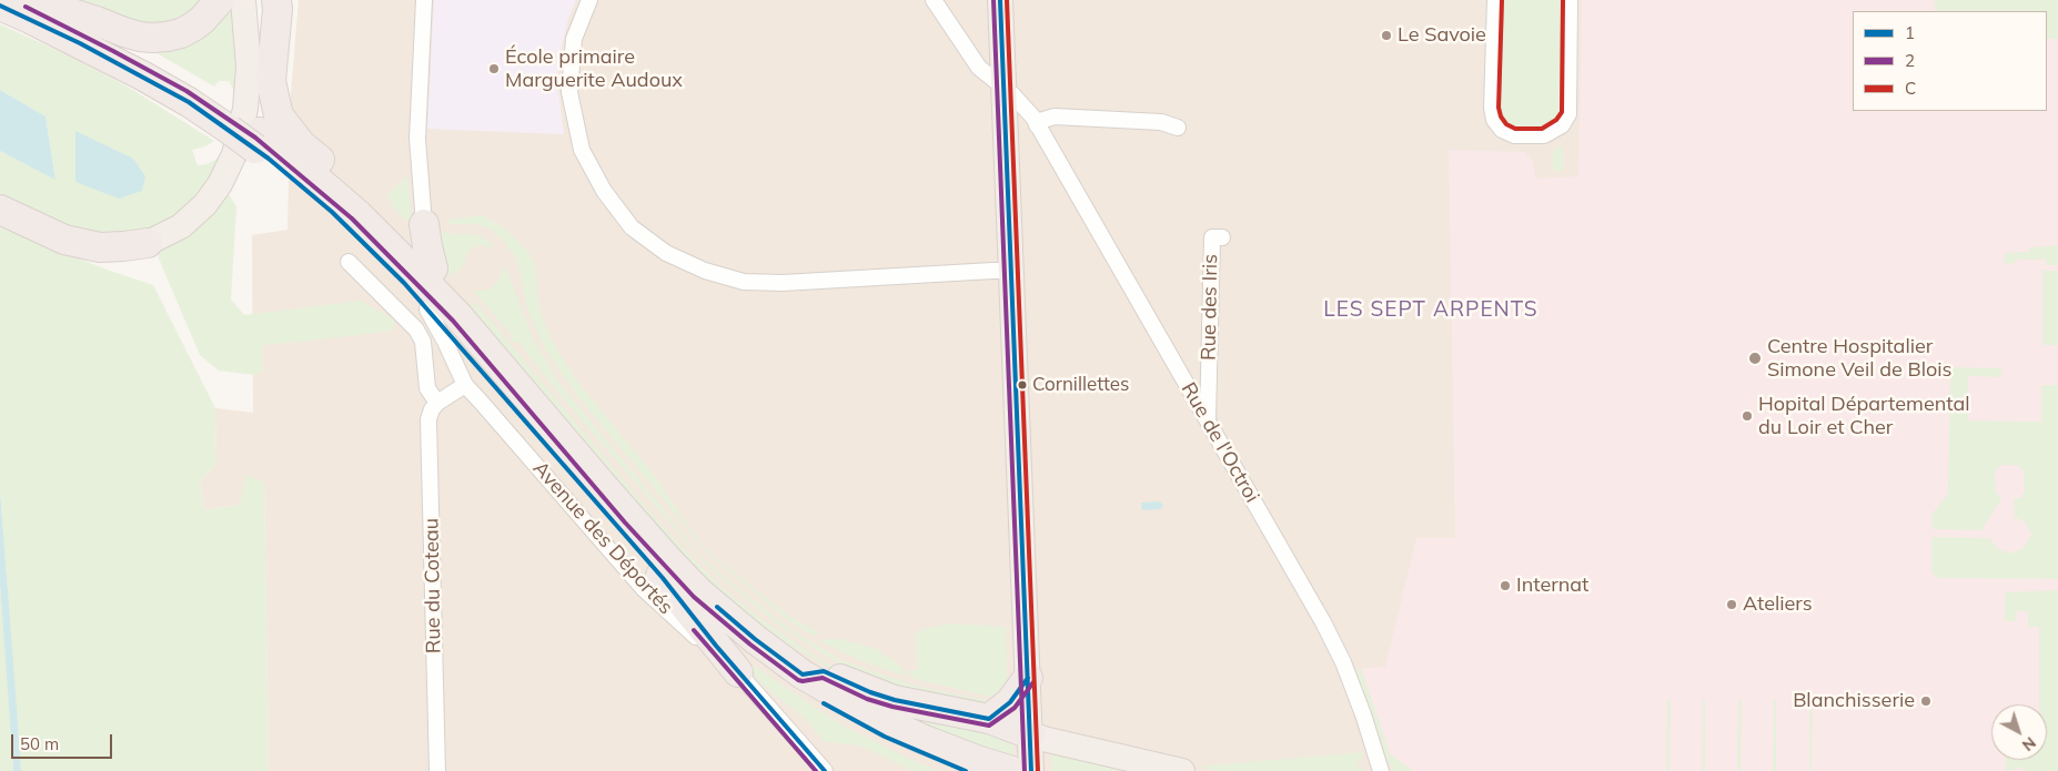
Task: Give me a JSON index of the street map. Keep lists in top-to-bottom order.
{
  "streets": {
    "highway": ["Avenue des Déportés"],
    "street": ["Rue des Iris", "Rue de l'Octroi", "Rue du Coteau"]
  },
  "crossings": [
    ["Rue des Iris", "Rue de l'Octroi"]
  ],
  "districts": ["LES SEPT ARPENTS"],
  "places": [
    "Le Savoie",
    "École primaire Marguerite Audoux",
    "Centre Hospitalier Simone Veil de Blois",
    "Cornillettes",
    "Hopital Départemental du Loir et Cher",
    "Internat",
    "Ateliers",
    "Blanchisserie"
  ],
  "lines": ["transit line 1", "transit line 2", "transit line C"],
  "legend": ["1", "2", "C"],
  "scale_bar": "50 m",
  "north": "bottom right"
}
